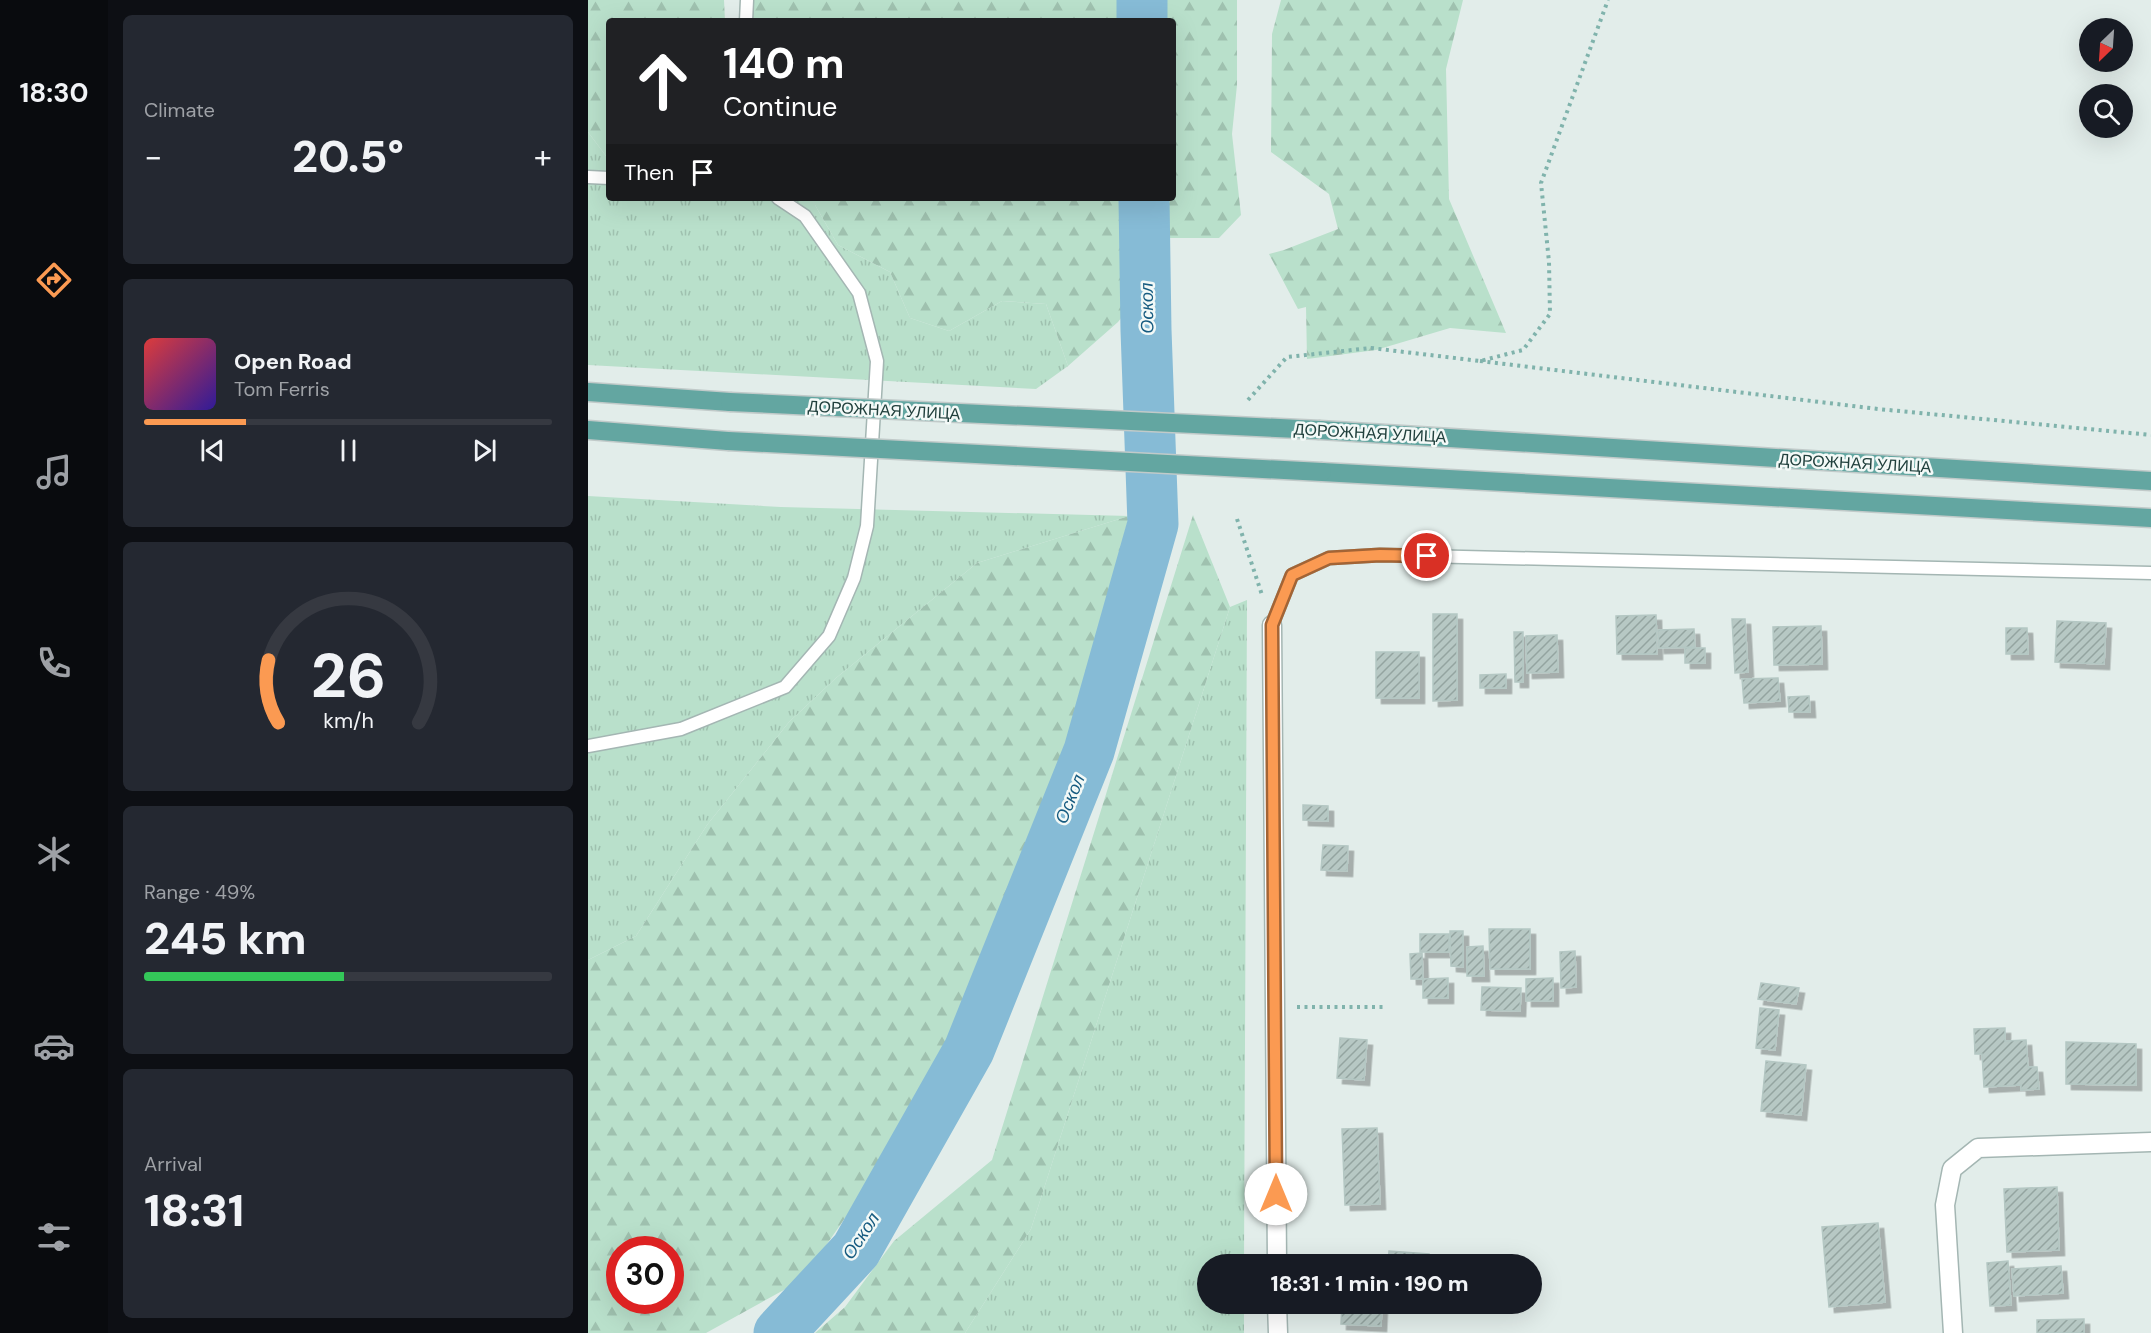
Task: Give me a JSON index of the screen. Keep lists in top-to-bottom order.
{
  "streets": {
    "main road": ["ДОРОЖНАЯ УЛИЦА"]
  },
  "water": ["Оскол"],
  "north": "bottom left",
  "page": {
    "tabs": "18:30",
    "tile": [
      "Climate",
      ["Range · 49%", "245 km"],
      ["Arrival", "18:31"]
    ],
    "turn": ["140 m", "Continue"],
    "heat": ["−", "20.5°", "+"],
    "then": "Then",
    "song": ["Open Road", "Tom Ferris"],
    "limit": "30",
    "trip": "18:31 · 1 min · 190 m",
    "gauge": ["26", "km/h"]
  }
}
